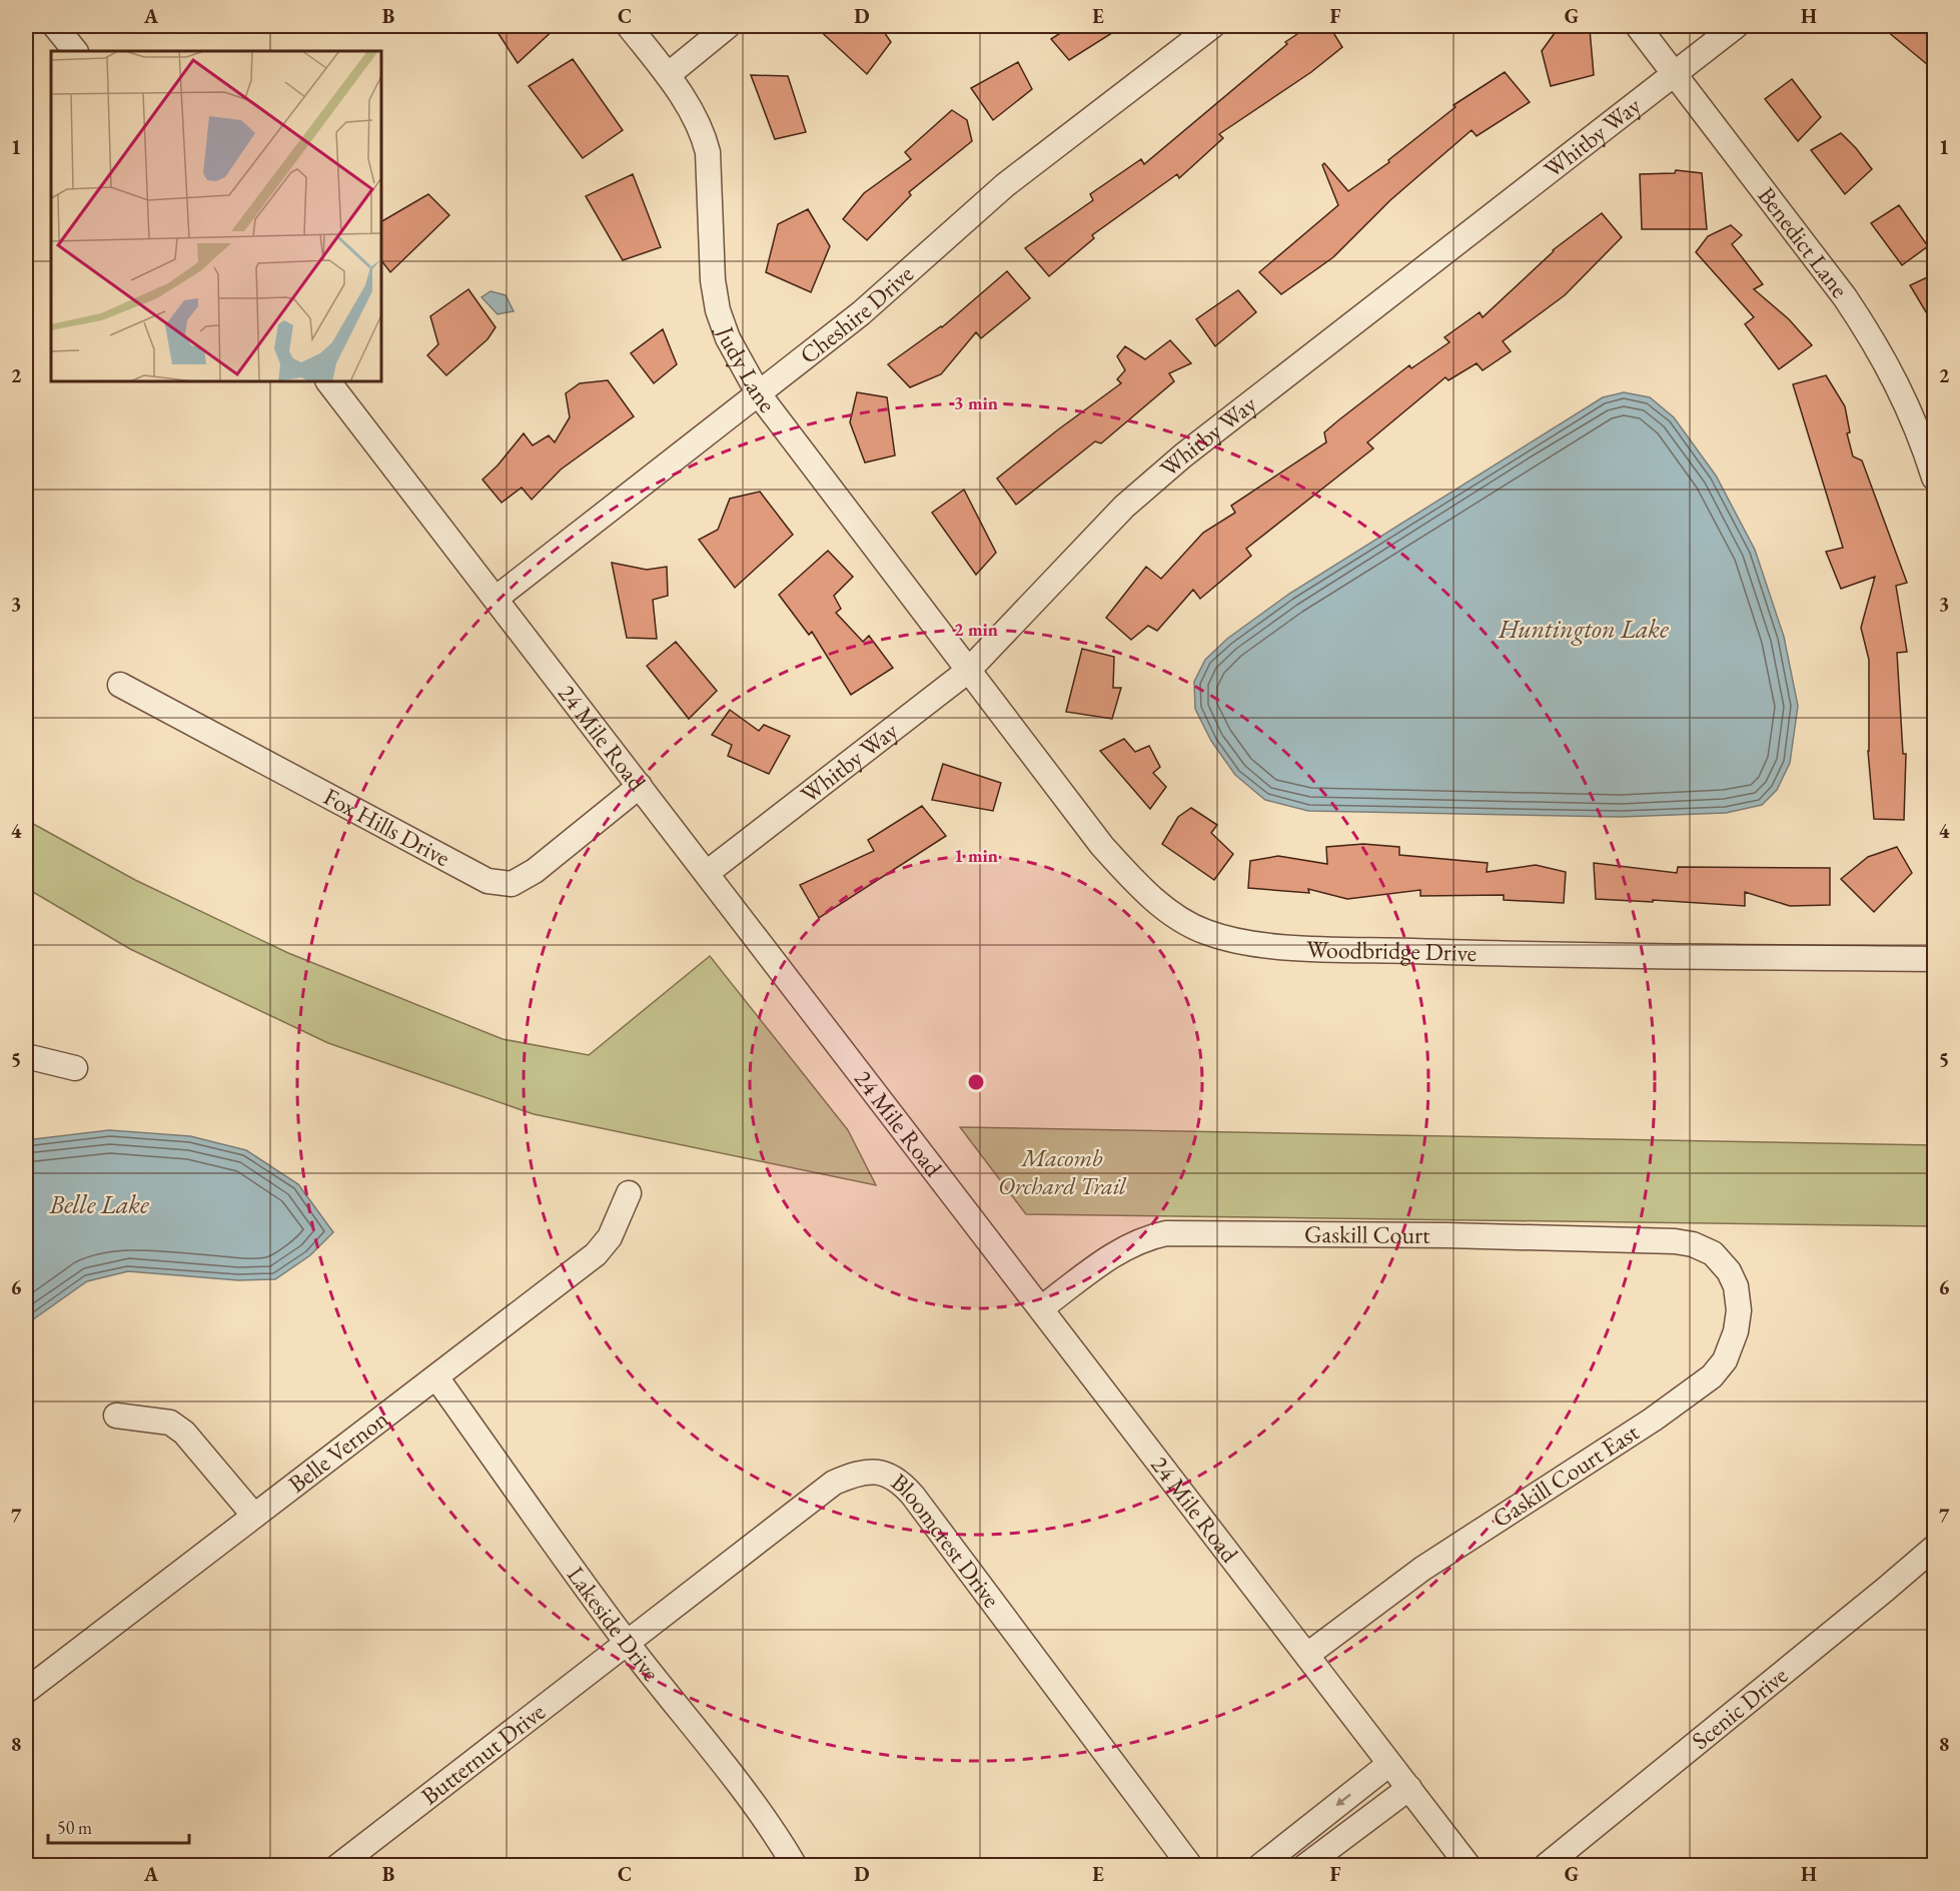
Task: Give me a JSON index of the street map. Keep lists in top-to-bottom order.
{
  "streets": {
    "street": [
      "Whitby Way",
      "Benedict Lane",
      "Cheshire Drive",
      "Judy Lane",
      "24 Mile Road",
      "Fox Hills Drive",
      "Woodbridge Drive",
      "Gaskill Court",
      "Belle Vernon",
      "Gaskill Court East",
      "Bloomcrest Drive",
      "Lakeside Drive",
      "Scenic Drive",
      "Butternut Drive"
    ]
  },
  "crossings": [
    ["Whitby Way", "Benedict Lane"],
    ["Whitby Way", "Judy Lane"],
    ["Whitby Way", "24 Mile Road"],
    ["Whitby Way", "Woodbridge Drive"],
    ["Cheshire Drive", "Judy Lane"],
    ["Cheshire Drive", "24 Mile Road"],
    ["Judy Lane", "Woodbridge Drive"],
    ["24 Mile Road", "Fox Hills Drive"],
    ["24 Mile Road", "Gaskill Court"],
    ["24 Mile Road", "Gaskill Court East"],
    ["Gaskill Court", "Gaskill Court East"],
    ["Belle Vernon", "Lakeside Drive"],
    ["Bloomcrest Drive", "Lakeside Drive"],
    ["Bloomcrest Drive", "Butternut Drive"],
    ["Lakeside Drive", "Butternut Drive"]
  ],
  "water": ["Huntington Lake", "Belle Lake"],
  "parks": ["Macomb Orchard Trail"],
  "scale_bar": "50 m",
  "grid": {
    "columns": [
      "A",
      "B",
      "C",
      "D",
      "E",
      "F",
      "G",
      "H"
    ],
    "rows": [
      "1",
      "2",
      "3",
      "4",
      "5",
      "6",
      "7",
      "8"
    ]
  },
  "rings": ["3 min", "2 min", "1 min"]
}
